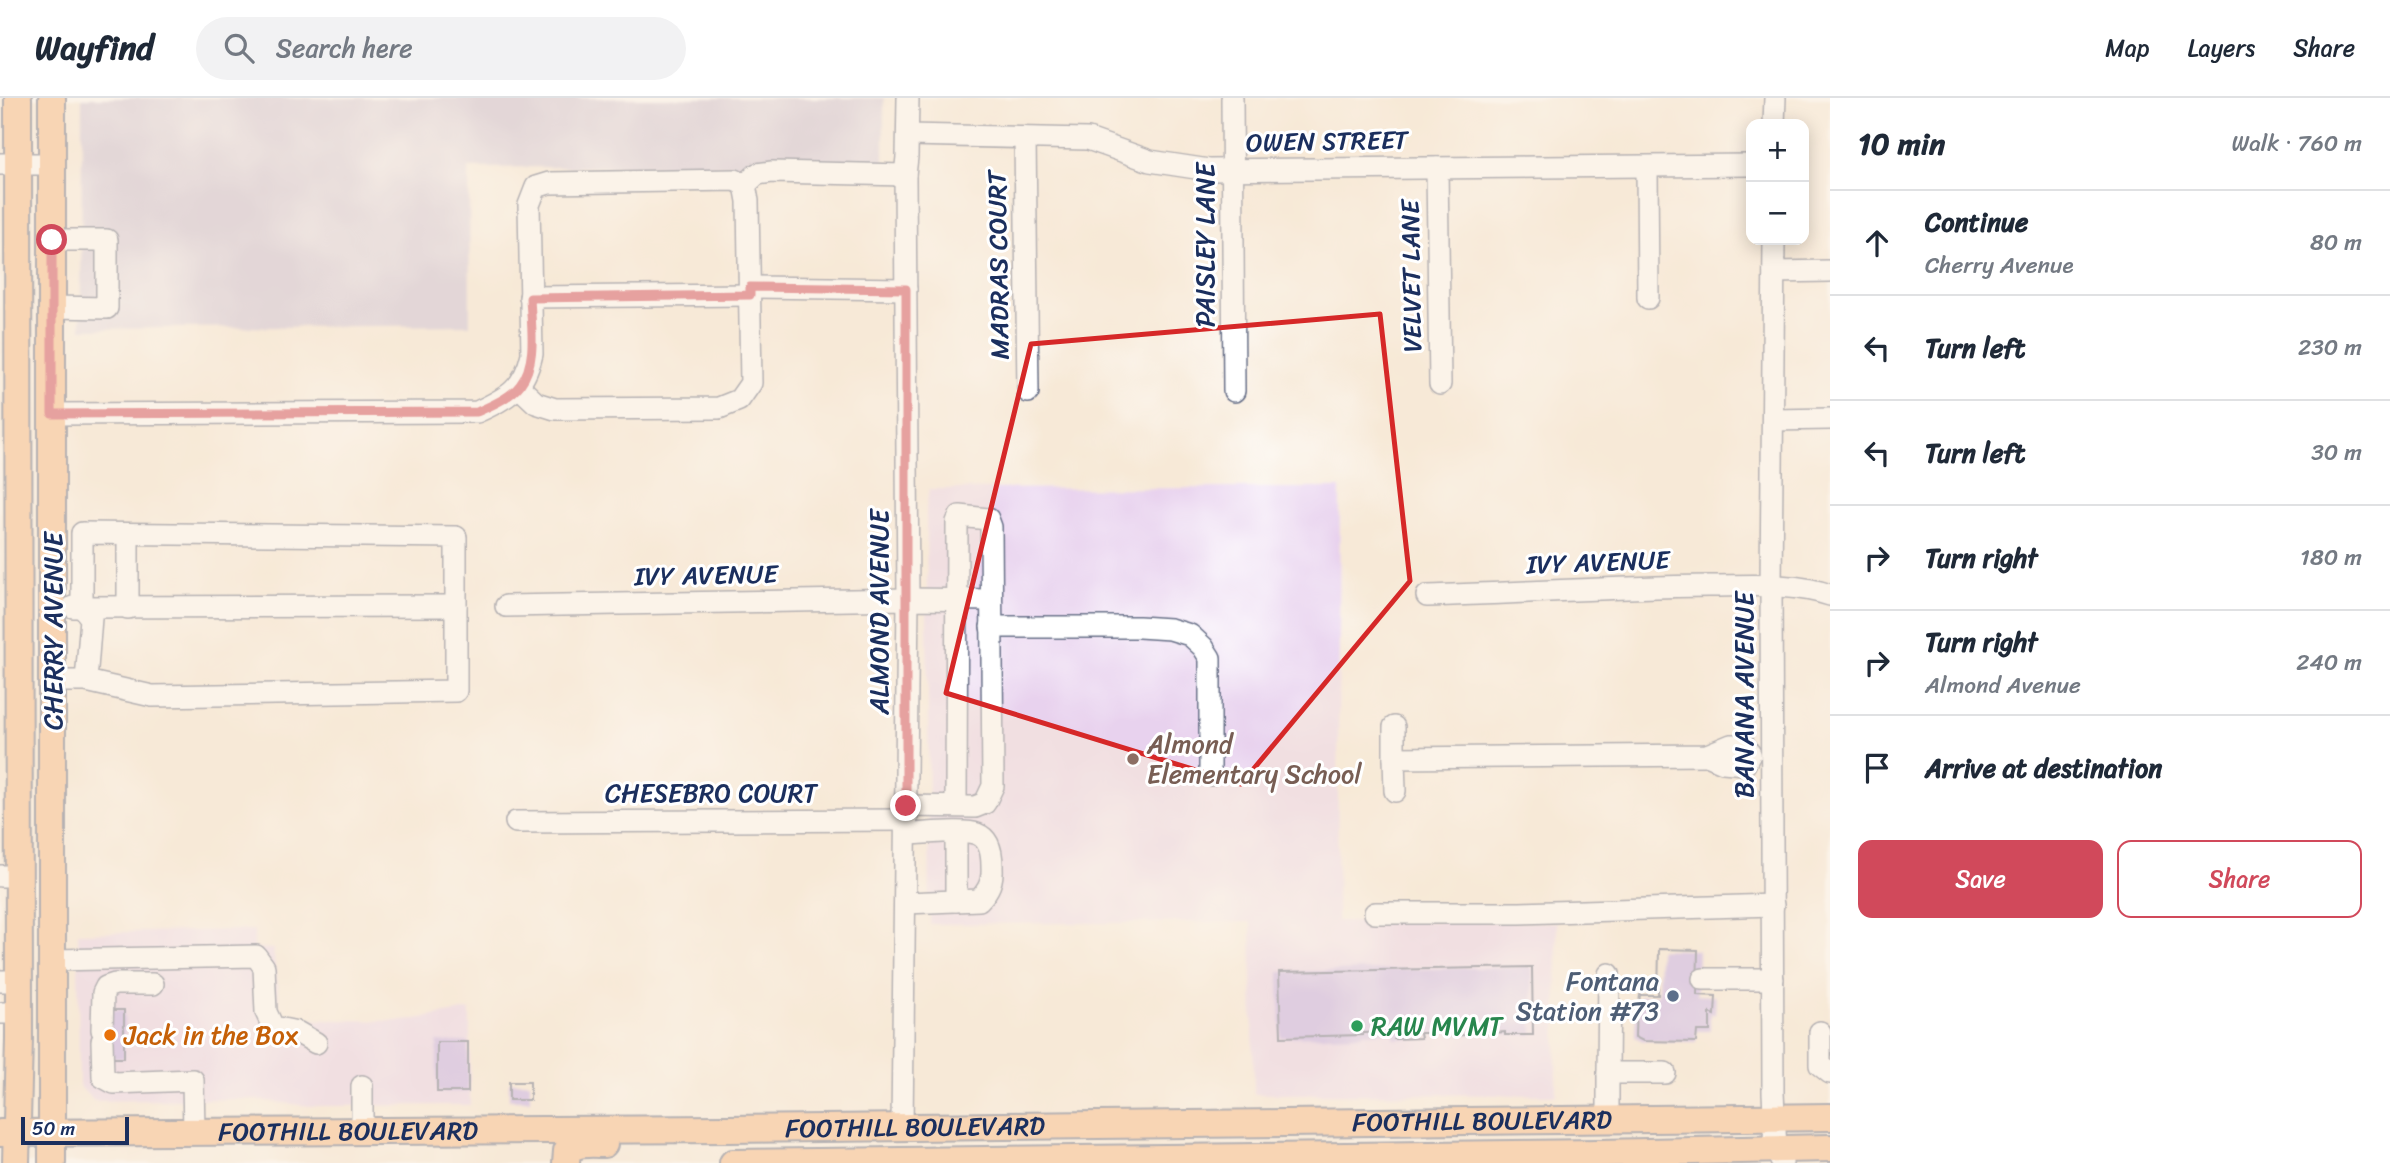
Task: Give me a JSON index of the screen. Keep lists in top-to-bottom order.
{
  "streets": {
    "main road": ["CHERRY AVENUE", "FOOTHILL BOULEVARD"],
    "street": [
      "OWEN STREET",
      "PAISLEY LANE",
      "MADRAS COURT",
      "VELVET LANE",
      "IVY AVENUE",
      "ALMOND AVENUE",
      "BANANA AVENUE",
      "CHESEBRO COURT"
    ]
  },
  "crossings": [
    ["OWEN STREET", "PAISLEY LANE"],
    ["OWEN STREET", "MADRAS COURT"],
    ["OWEN STREET", "VELVET LANE"],
    ["OWEN STREET", "ALMOND AVENUE"],
    ["IVY AVENUE", "ALMOND AVENUE"],
    ["IVY AVENUE", "BANANA AVENUE"],
    ["ALMOND AVENUE", "CHESEBRO COURT"],
    ["ALMOND AVENUE", "FOOTHILL BOULEVARD"],
    ["CHERRY AVENUE", "FOOTHILL BOULEVARD"],
    ["BANANA AVENUE", "FOOTHILL BOULEVARD"]
  ],
  "places": [
    "Almond Elementary School",
    "Fontana Station #73",
    "RAW MVMT",
    "Jack in the Box"
  ],
  "scale_bar": "50 m",
  "page": {
    "header": "Wayfind",
    "search": "Search here",
    "nav": ["Map", "Layers", "Share"],
    "heading": ["10 min", "Walk · 760 m"],
    "map_buttons": ["+", "−"],
    "list": [
      ["Continue", "Cherry Avenue", "80 m"],
      ["Turn left", "230 m"],
      ["Turn left", "30 m"],
      ["Turn right", "180 m"],
      ["Turn right", "Almond Avenue", "240 m"],
      "Arrive at destination"
    ],
    "buttons": ["Save", "Share"],
    "scale": "50 m"
  }
}
